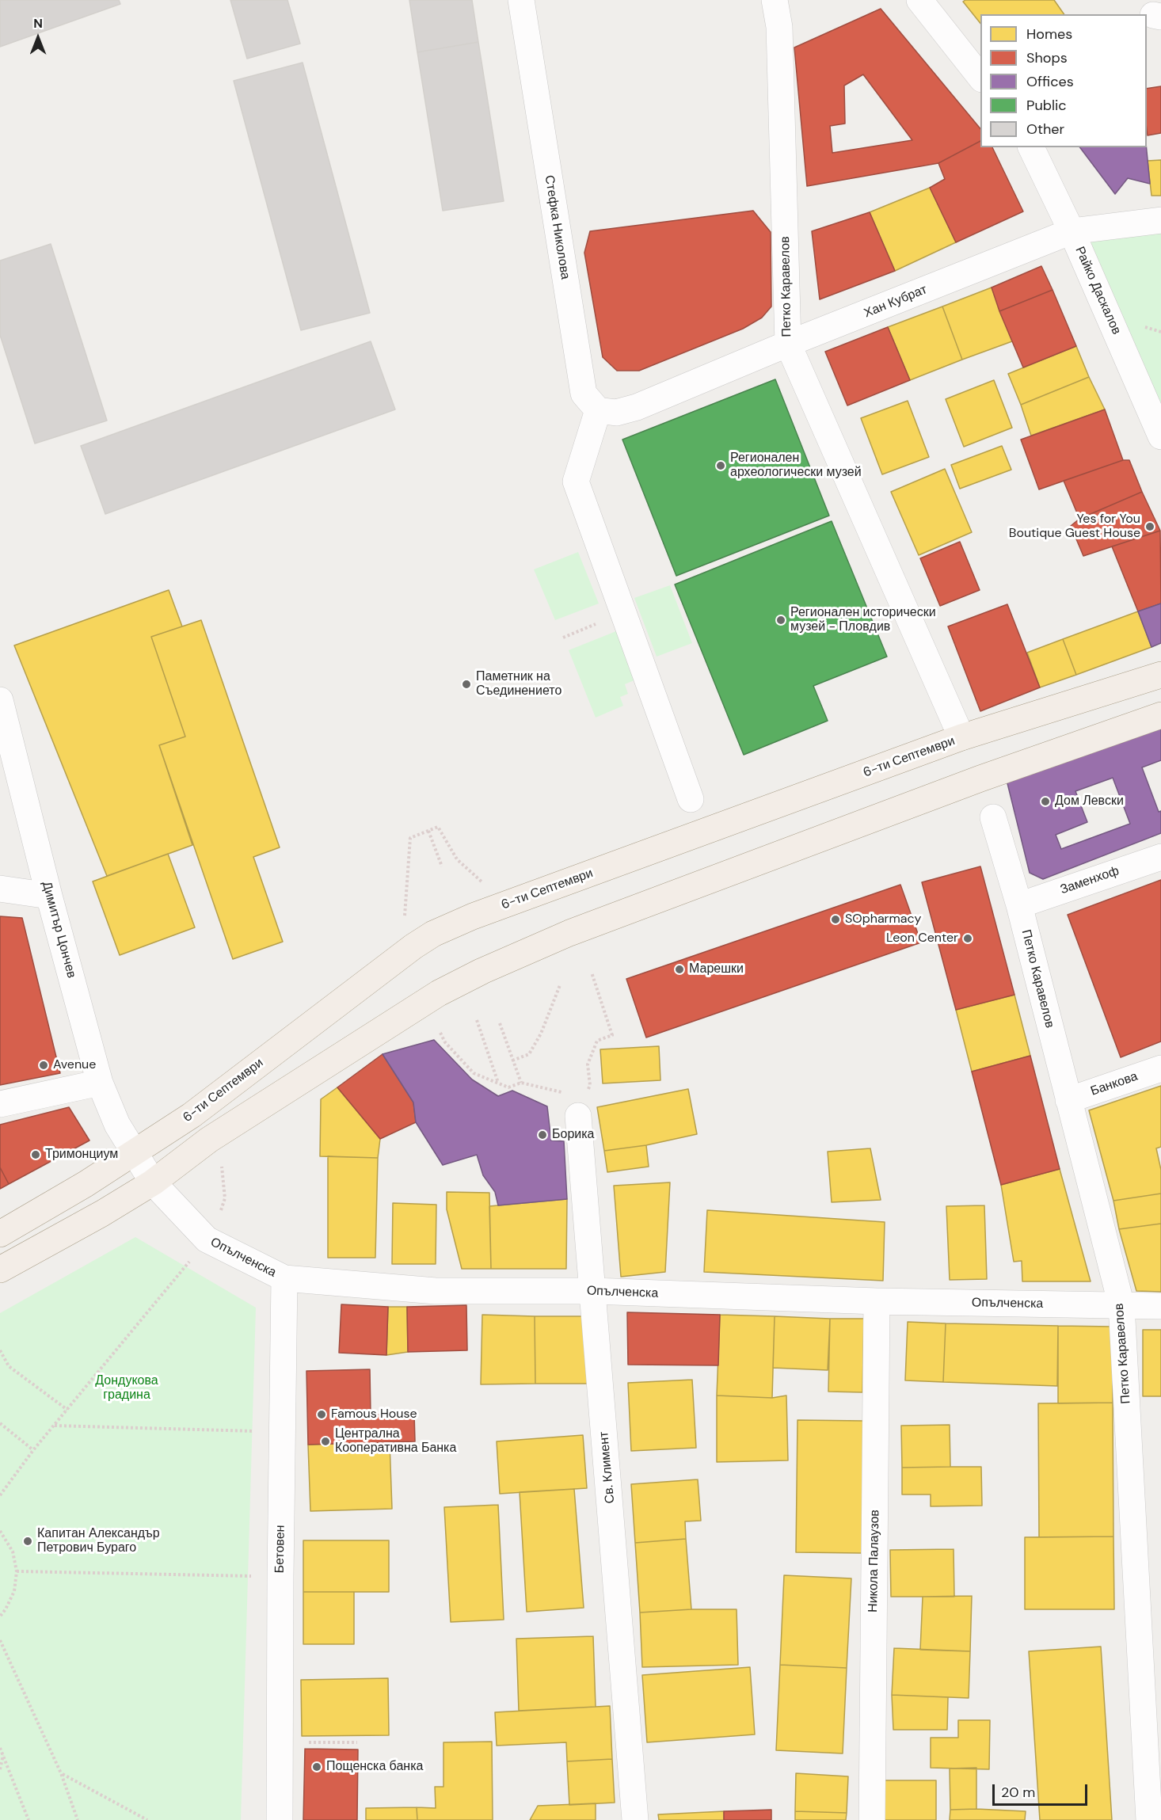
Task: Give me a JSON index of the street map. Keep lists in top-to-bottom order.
{
  "streets": {
    "main road": ["6-ти Септември"],
    "street": [
      "Стефка Николова",
      "Петко Каравелов",
      "Райко Даскалов",
      "Хан Кубрат",
      "Заменхоф",
      "Димитър Цончев",
      "Банкова",
      "Опълченска",
      "Св. Климент",
      "Бетовен",
      "Никола Палаузов"
    ]
  },
  "crossings": [
    ["Стефка Николова", "Хан Кубрат"],
    ["Петко Каравелов", "Хан Кубрат"],
    ["Петко Каравелов", "6-ти Септември"],
    ["Петко Каравелов", "Заменхоф"],
    ["Петко Каравелов", "Банкова"],
    ["Петко Каравелов", "Опълченска"],
    ["Райко Даскалов", "Хан Кубрат"],
    ["6-ти Септември", "Димитър Цончев"],
    ["6-ти Септември", "Опълченска"],
    ["Димитър Цончев", "Опълченска"],
    ["Опълченска", "Св. Климент"],
    ["Опълченска", "Бетовен"],
    ["Опълченска", "Никола Палаузов"]
  ],
  "parks": ["Дондукова градина"],
  "places": [
    "Регионален археологически музей",
    "Yes for You Boutique Guest House",
    "Регионален исторически музей - Пловдив",
    "Паметник на Съединението",
    "Дом Левски",
    "SOpharmacy",
    "Leon Center",
    "Марешки",
    "Avenue",
    "Борика",
    "Тримонциум",
    "Famous House",
    "Централна Кооперативна Банка",
    "Капитан Александър Петрович Бураго",
    "Пощенска банка"
  ],
  "legend": [
    "Homes",
    "Shops",
    "Offices",
    "Public",
    "Other"
  ],
  "scale_bar": "20 m",
  "north": "top"
}
